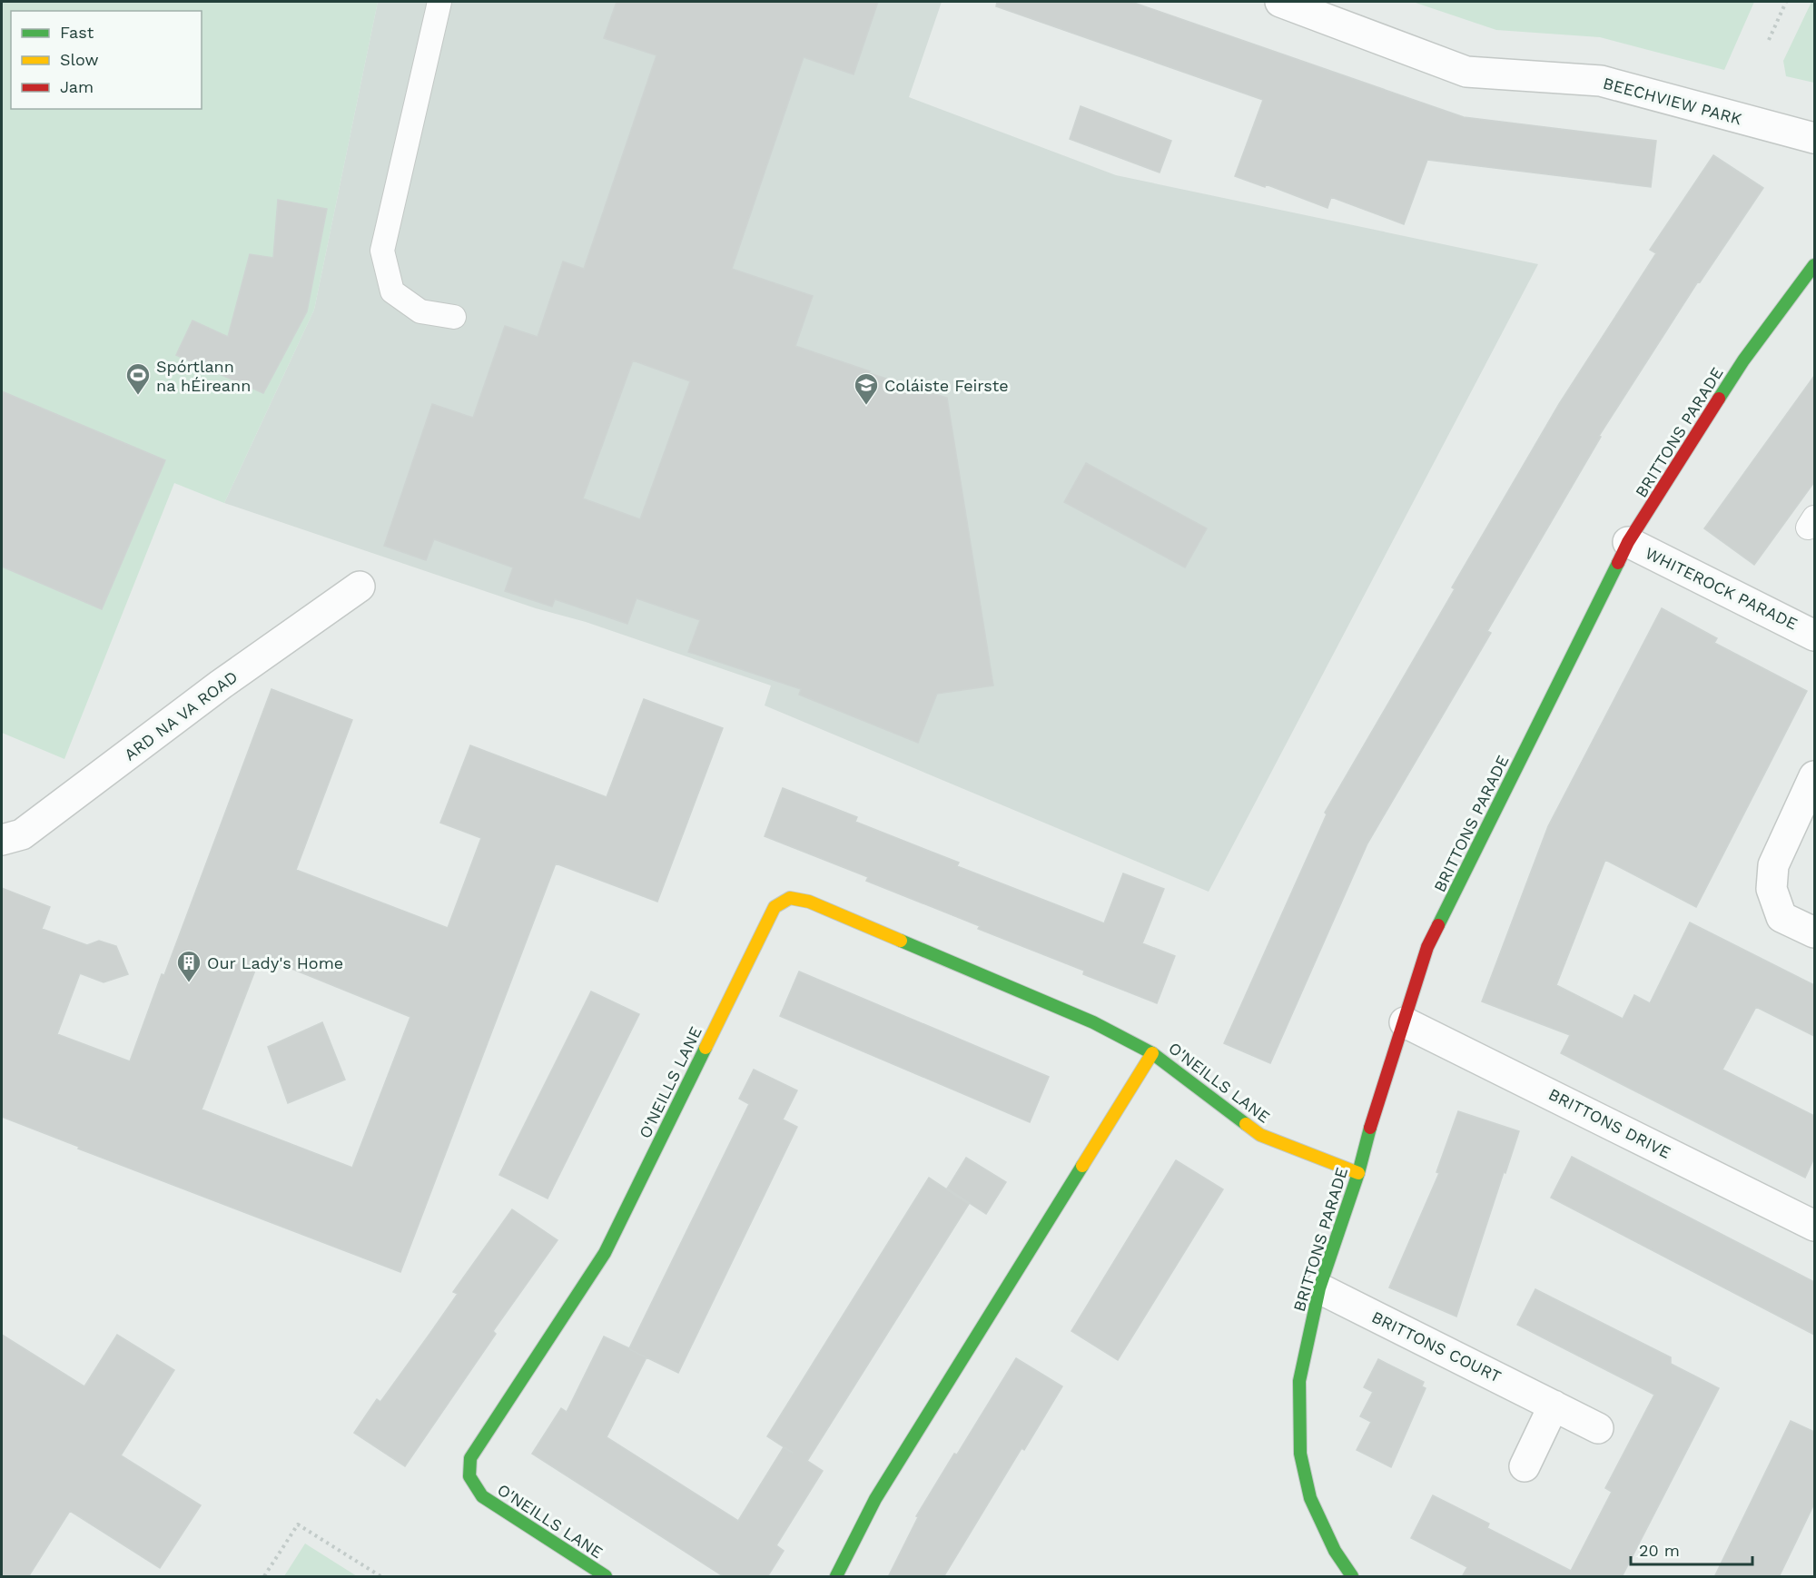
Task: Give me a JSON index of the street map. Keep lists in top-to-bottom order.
{
  "streets": {
    "street": [
      "BEECHVIEW PARK",
      "BRITTONS PARADE",
      "WHITEROCK PARADE",
      "ARD NA VA ROAD",
      "O'NEILLS LANE",
      "BRITTONS DRIVE",
      "BRITTONS COURT"
    ]
  },
  "crossings": [
    ["BRITTONS PARADE", "WHITEROCK PARADE"],
    ["BRITTONS PARADE", "O'NEILLS LANE"],
    ["BRITTONS PARADE", "BRITTONS DRIVE"],
    ["BRITTONS PARADE", "BRITTONS COURT"]
  ],
  "places": {
    "sports": ["Spórtlann na hÉireann"],
    "school or university": ["Coláiste Feirste"],
    "building": ["Our Lady's Home"]
  },
  "legend": ["Fast", "Slow", "Jam"],
  "scale_bar": "20 m"
}
